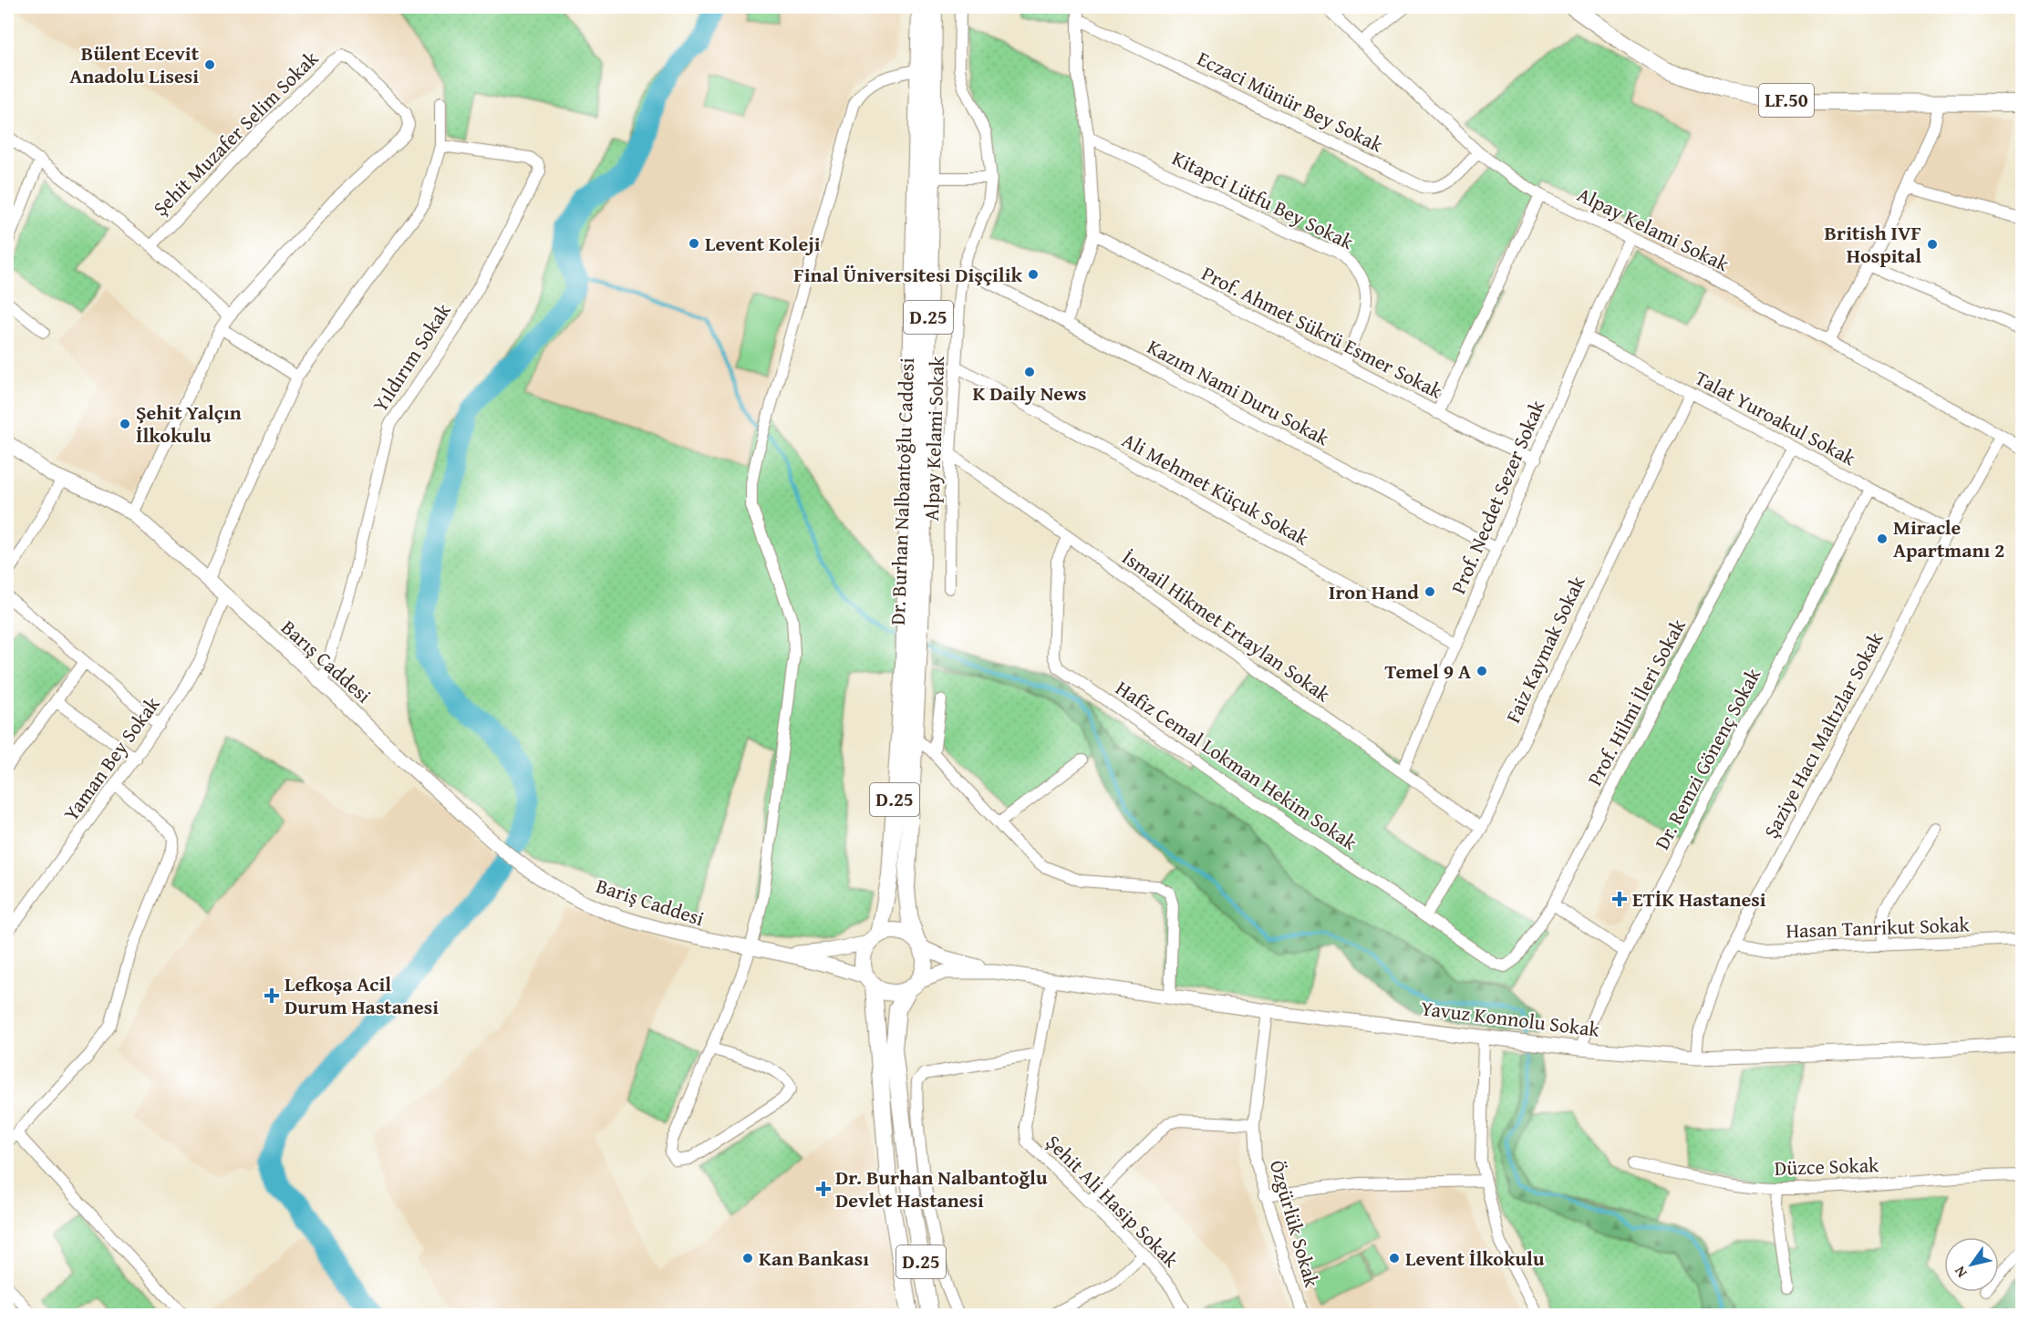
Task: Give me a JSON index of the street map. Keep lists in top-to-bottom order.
{
  "streets": {
    "main road": ["LF.50", "D.25", "Dr. Burhan Nalbantoğlu Caddesi"],
    "street": [
      "Eczaci Münür Bey Sokak",
      "Şehit Muzafer Selim Sokak",
      "Kitapci Lütfu Bey Sokak",
      "Alpay Kelami Sokak",
      "Prof. Ahmet Sükrü Esmer Sokak",
      "Yıldırım Sokak",
      "Kazım Nami Duru Sokak",
      "Talat Yuroakul Sokak",
      "Ali Mehmet Küçuk Sokak",
      "Prof. Necdet Sezer Sokak",
      "İsmail Hikmet Ertaylan Sokak",
      "Faiz Kaymak Sokak",
      "Barış Caddesi",
      "Prof. Hilmi İleri Sokak",
      "Şaziye Hacı Maltızlar Sokak",
      "Yaman Bey Sokak",
      "Dr. Remzi Gönenç Sokak",
      "Hafiz Cemal Lokman Hekim Sokak",
      "Bariş Caddesi",
      "Hasan Tanrikut Sokak",
      "Yavuz Konnolu Sokak",
      "Düzce Sokak",
      "Şehit Ali Hasip Sokak",
      "Özgürlük Sokak"
    ]
  },
  "crossings": [
    ["Eczaci Münür Bey Sokak", "Alpay Kelami Sokak"],
    ["Kitapci Lütfu Bey Sokak", "Prof. Ahmet Sükrü Esmer Sokak"],
    ["Alpay Kelami Sokak", "Kazım Nami Duru Sokak"],
    ["Alpay Kelami Sokak", "Ali Mehmet Küçuk Sokak"],
    ["Alpay Kelami Sokak", "Prof. Necdet Sezer Sokak"],
    ["Alpay Kelami Sokak", "İsmail Hikmet Ertaylan Sokak"],
    ["Alpay Kelami Sokak", "Şaziye Hacı Maltızlar Sokak"],
    ["D.25", "Dr. Burhan Nalbantoğlu Caddesi"],
    ["D.25", "Bariş Caddesi"],
    ["D.25", "Yavuz Konnolu Sokak"],
    ["Prof. Ahmet Sükrü Esmer Sokak", "Prof. Necdet Sezer Sokak"],
    ["Yıldırım Sokak", "Barış Caddesi"],
    ["Kazım Nami Duru Sokak", "Prof. Necdet Sezer Sokak"],
    ["Talat Yuroakul Sokak", "Prof. Necdet Sezer Sokak"],
    ["Talat Yuroakul Sokak", "Faiz Kaymak Sokak"],
    ["Talat Yuroakul Sokak", "Prof. Hilmi İleri Sokak"],
    ["Talat Yuroakul Sokak", "Şaziye Hacı Maltızlar Sokak"],
    ["Talat Yuroakul Sokak", "Dr. Remzi Gönenç Sokak"],
    ["Ali Mehmet Küçuk Sokak", "Prof. Necdet Sezer Sokak"],
    ["Dr. Burhan Nalbantoğlu Caddesi", "Bariş Caddesi"],
    ["Dr. Burhan Nalbantoğlu Caddesi", "Yavuz Konnolu Sokak"],
    ["Prof. Necdet Sezer Sokak", "İsmail Hikmet Ertaylan Sokak"],
    ["İsmail Hikmet Ertaylan Sokak", "Faiz Kaymak Sokak"],
    ["İsmail Hikmet Ertaylan Sokak", "Hafiz Cemal Lokman Hekim Sokak"],
    ["Faiz Kaymak Sokak", "Hafiz Cemal Lokman Hekim Sokak"],
    ["Barış Caddesi", "Yaman Bey Sokak"],
    ["Barış Caddesi", "Bariş Caddesi"],
    ["Prof. Hilmi İleri Sokak", "Hafiz Cemal Lokman Hekim Sokak"],
    ["Şaziye Hacı Maltızlar Sokak", "Hasan Tanrikut Sokak"],
    ["Şaziye Hacı Maltızlar Sokak", "Yavuz Konnolu Sokak"],
    ["Dr. Remzi Gönenç Sokak", "Yavuz Konnolu Sokak"],
    ["Bariş Caddesi", "Yavuz Konnolu Sokak"],
    ["Yavuz Konnolu Sokak", "Şehit Ali Hasip Sokak"],
    ["Yavuz Konnolu Sokak", "Özgürlük Sokak"]
  ],
  "places": {
    "other": [
      "Bülent Ecevit Anadolu Lisesi",
      "Levent Koleji",
      "British IVF Hospital",
      "Final Üniversitesi Dişçilik",
      "K Daily News",
      "Şehit Yalçın İlkokulu",
      "Miracle Apartmanı 2",
      "Iron Hand",
      "Temel 9 A",
      "Kan Bankası",
      "Levent İlkokulu"
    ],
    "health": ["ETİK Hastanesi", "Lefkoşa Acil Durum Hastanesi", "Dr. Burhan Nalbantoğlu Devlet Hastanesi"]
  },
  "north": "bottom left"
}
